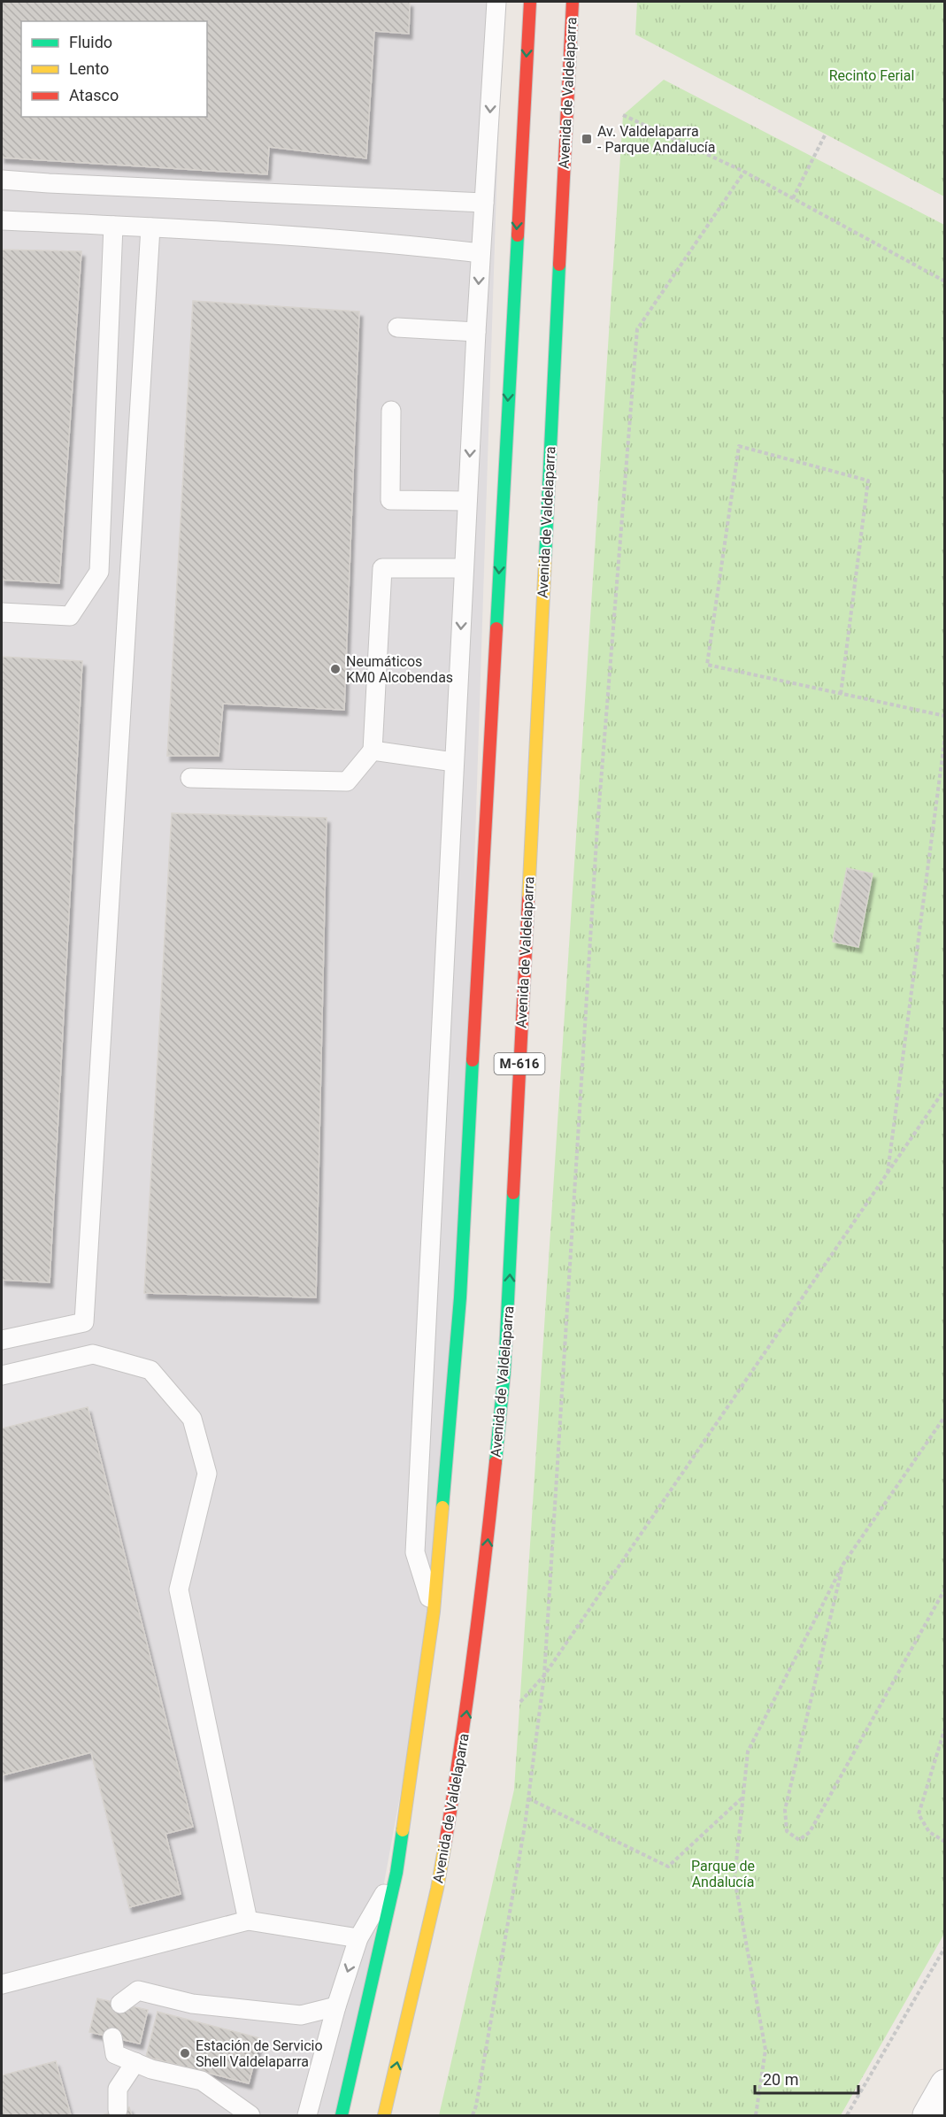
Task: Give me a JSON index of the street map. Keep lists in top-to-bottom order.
{
  "streets": {
    "highway": ["Avenida de Valdelaparra", "M-616"]
  },
  "parks": ["Recinto Ferial", "Parque de Andalucía"],
  "places": {
    "transit": ["Av. Valdelaparra - Parque Andalucía"],
    "other": ["Neumáticos KM0 Alcobendas", "Estación de Servicio Shell Valdelaparra"]
  },
  "legend": ["Fluido", "Lento", "Atasco"],
  "scale_bar": "20 m"
}
